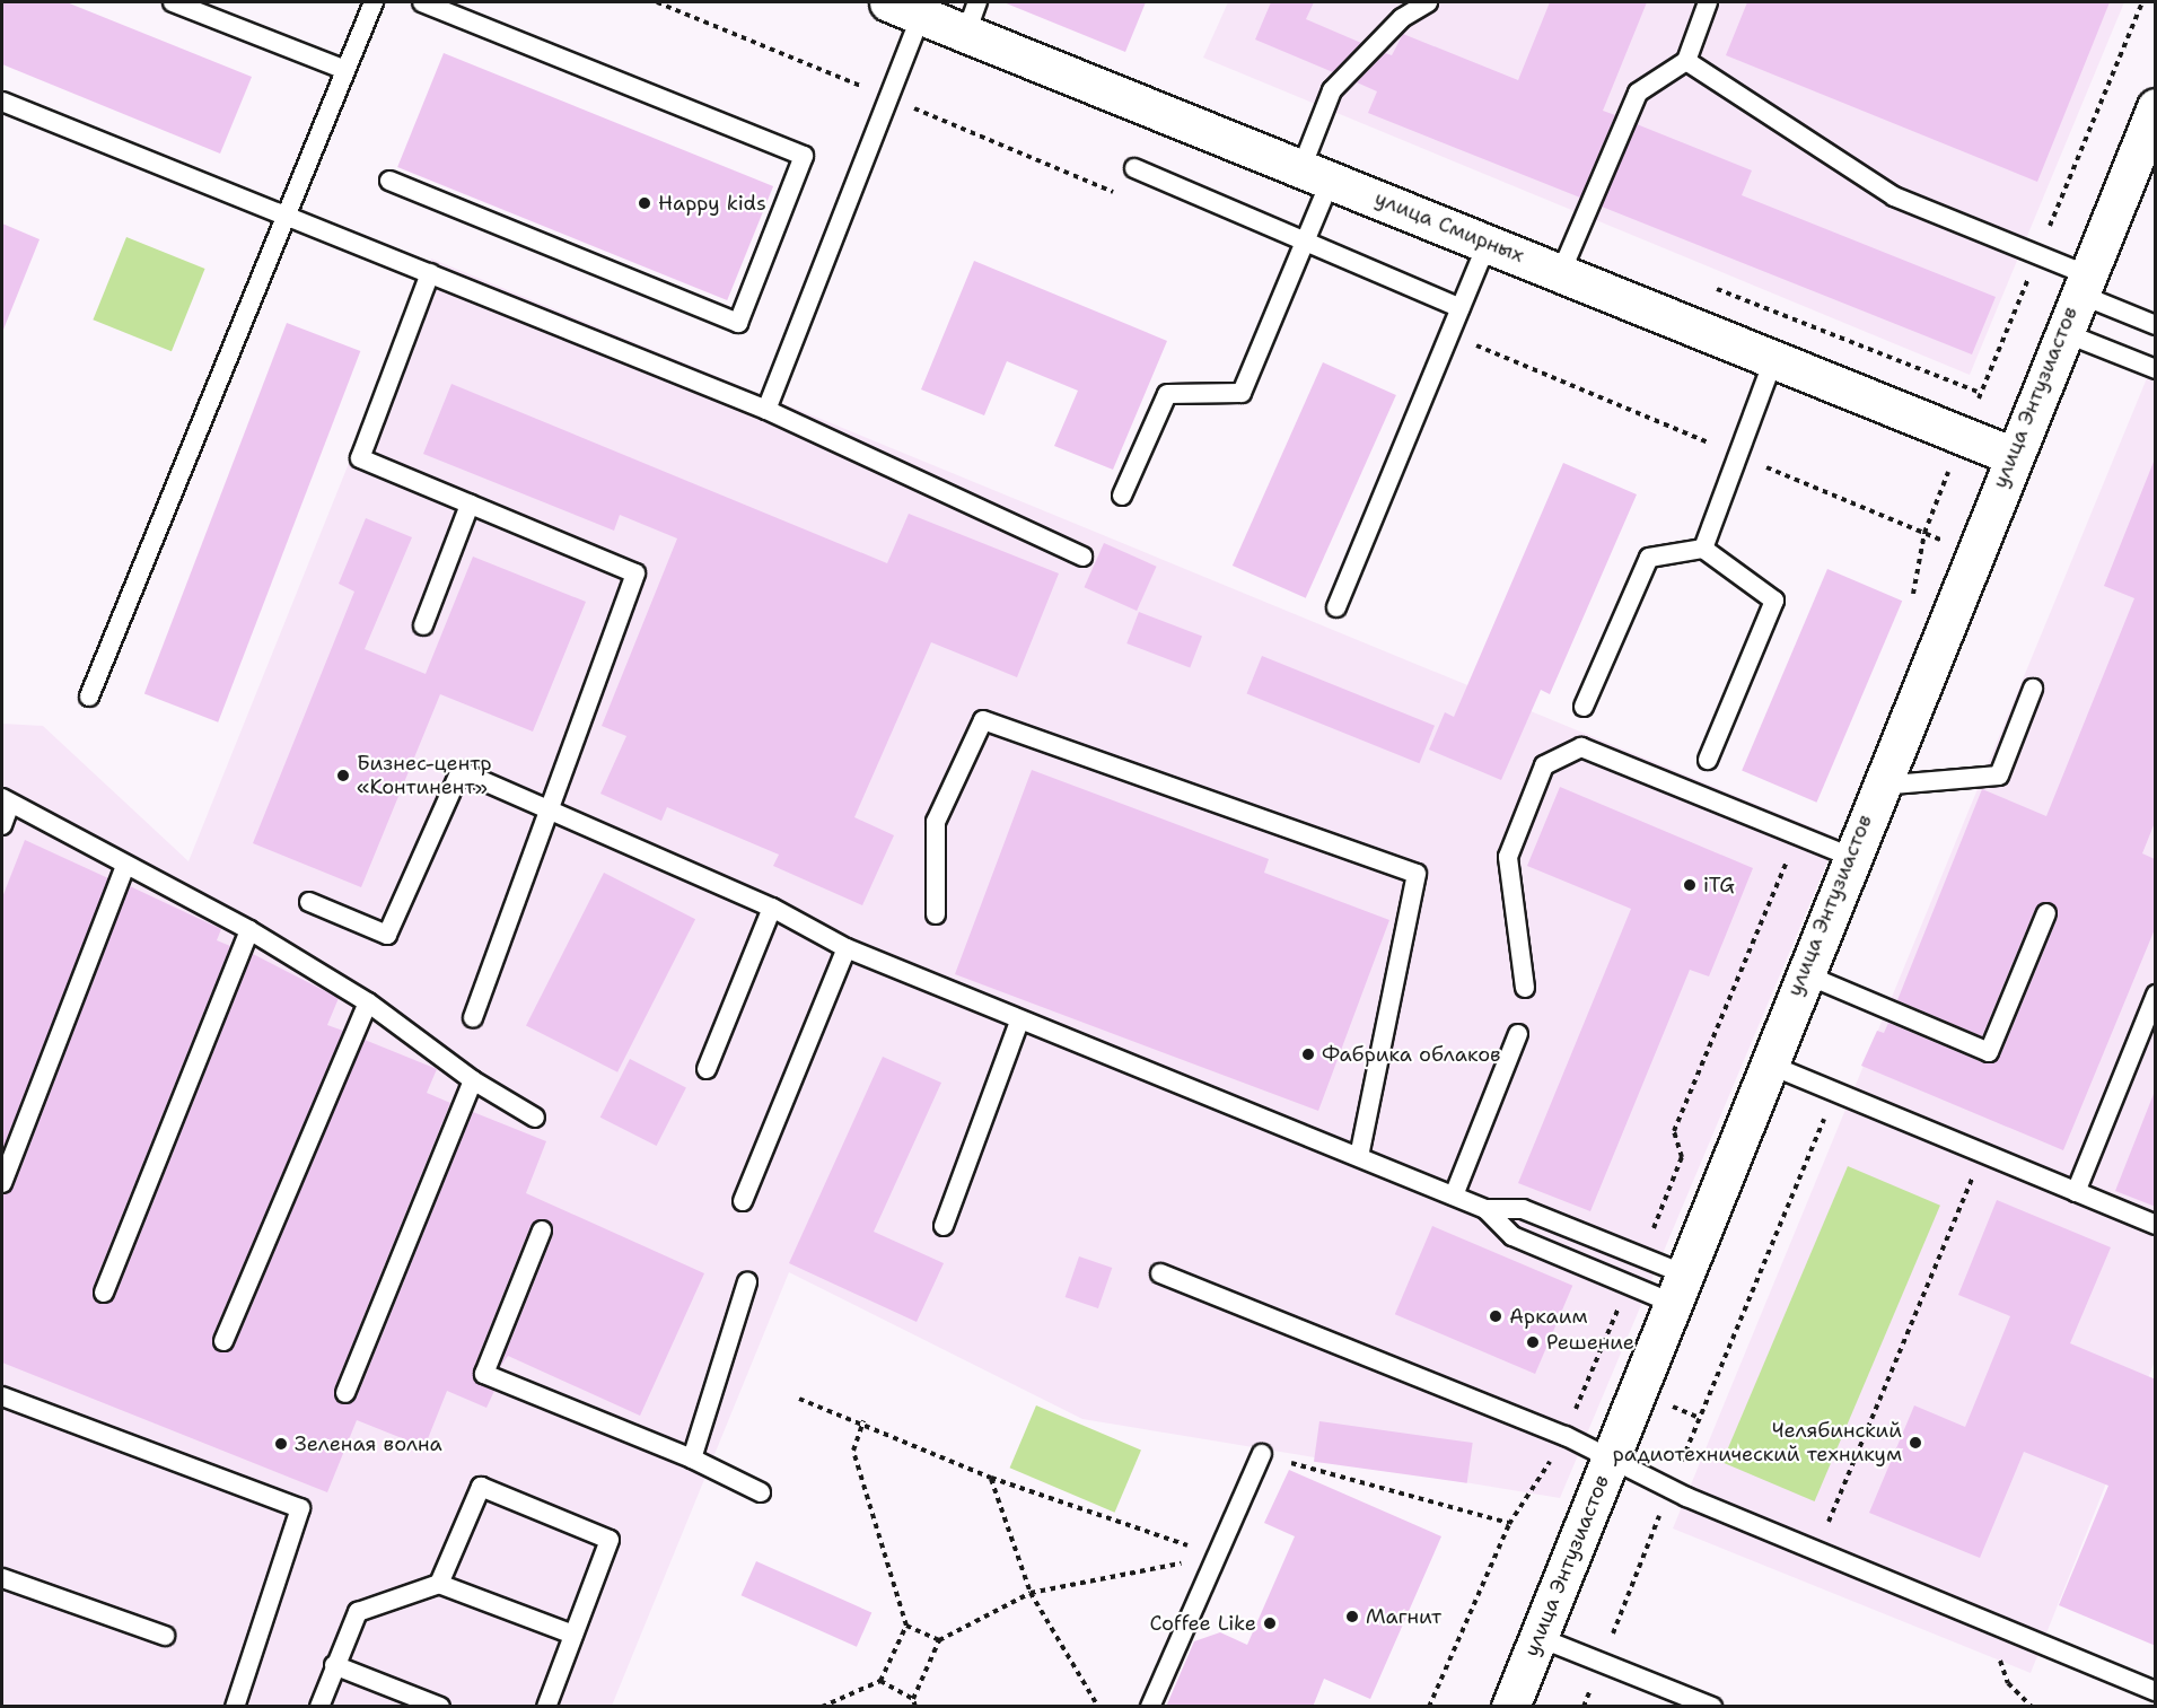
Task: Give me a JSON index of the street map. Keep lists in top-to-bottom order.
{
  "streets": {
    "main road": ["улица Смирных", "улица Энтузиастов"]
  },
  "crossings": [
    ["улица Смирных", "улица Энтузиастов"]
  ],
  "places": [
    "Happy kids",
    "Бизнес-центр «Континент»",
    "iTG",
    "Фабрика облаков",
    "Аркаим",
    "Решение",
    "Челябинский радиотехнический техникум",
    "Зеленая волна",
    "Магнит",
    "Coffee Like"
  ]
}
